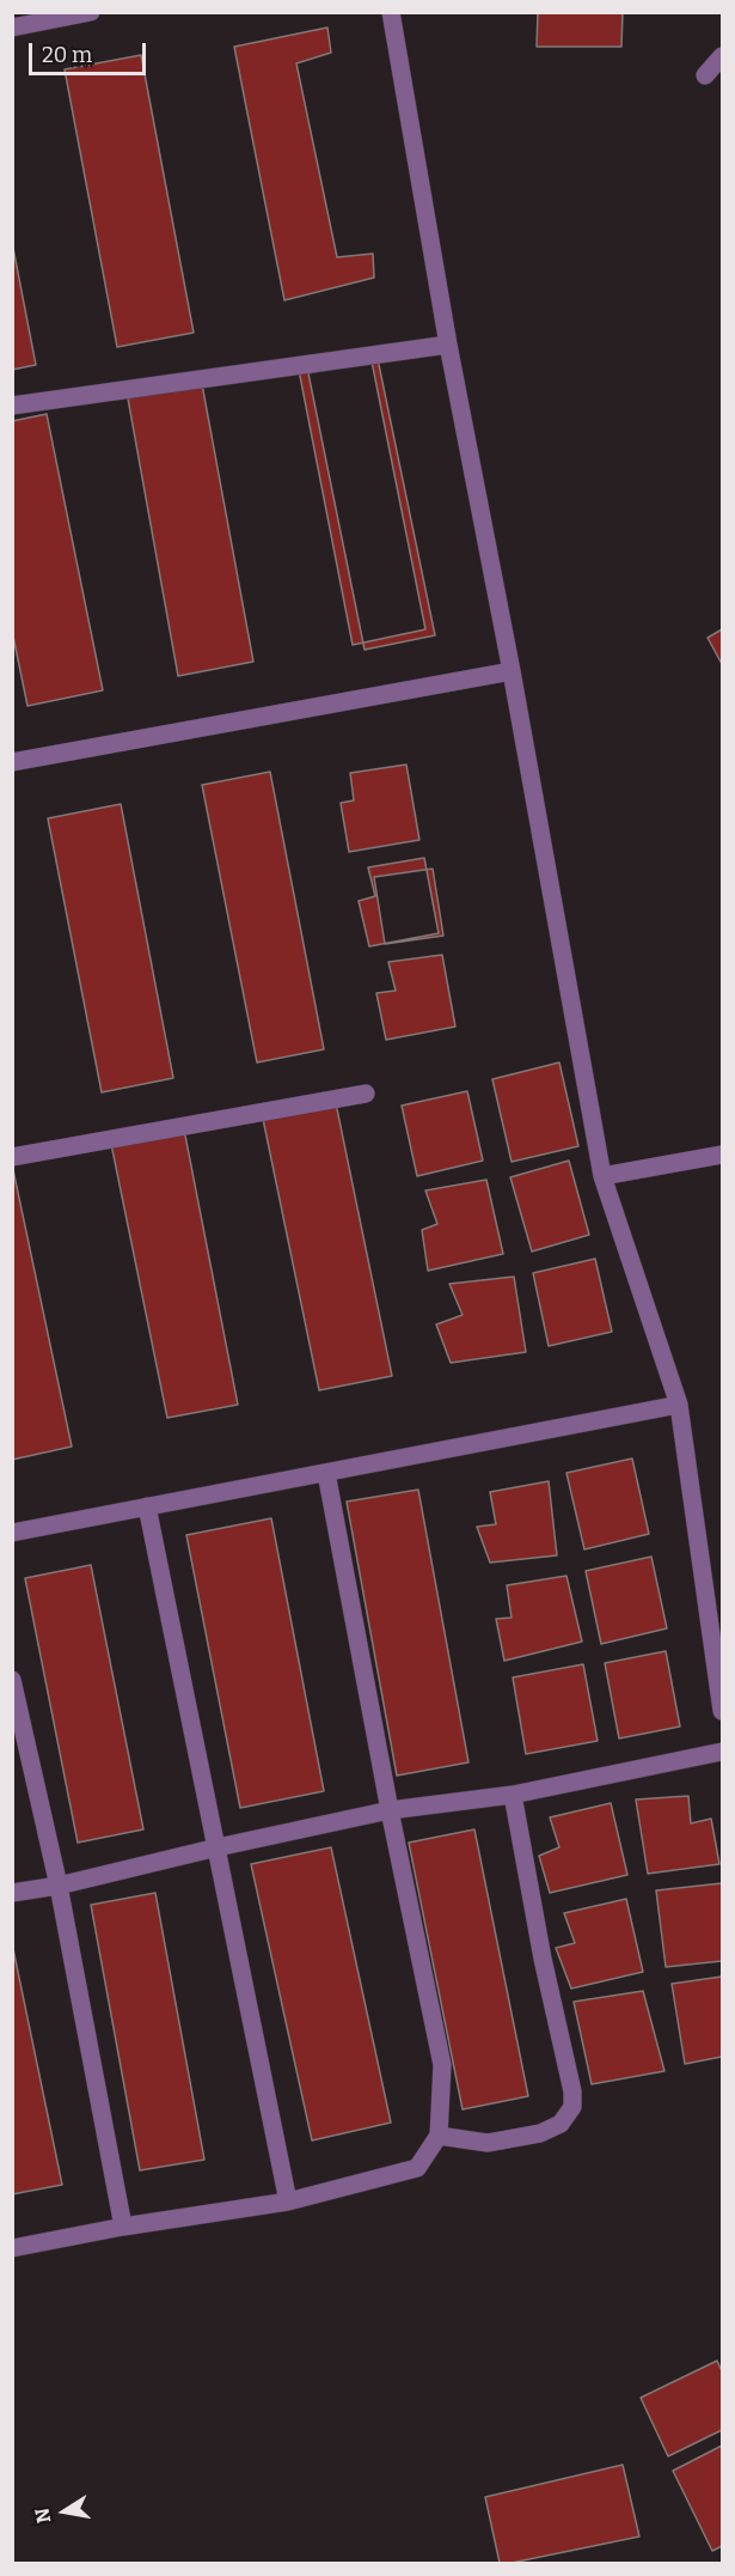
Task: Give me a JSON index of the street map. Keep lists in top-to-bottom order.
{
  "scale_bar": "20 m",
  "north": "left"
}
